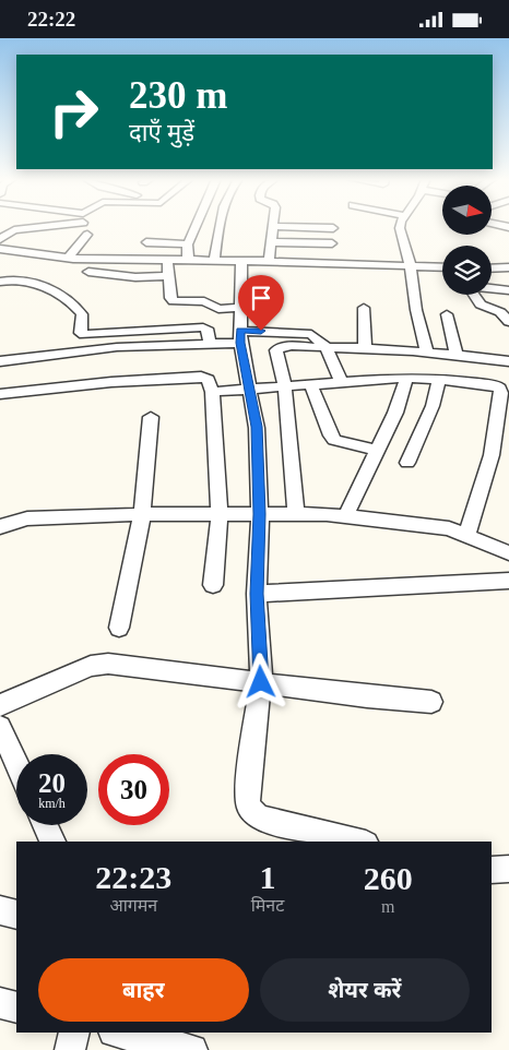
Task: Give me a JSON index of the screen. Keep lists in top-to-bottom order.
{
  "north": "right",
  "page": {
    "status": "22:22",
    "turn": ["230 m", "दाएँ मुड़ें"],
    "speed": "20 km/h",
    "limit": "30",
    "eta": [
      "22:23",
      "आगमन",
      "1",
      "मिनट",
      "260",
      "m"
    ],
    "buttons": ["बाहर", "शेयर करें"]
  }
}
